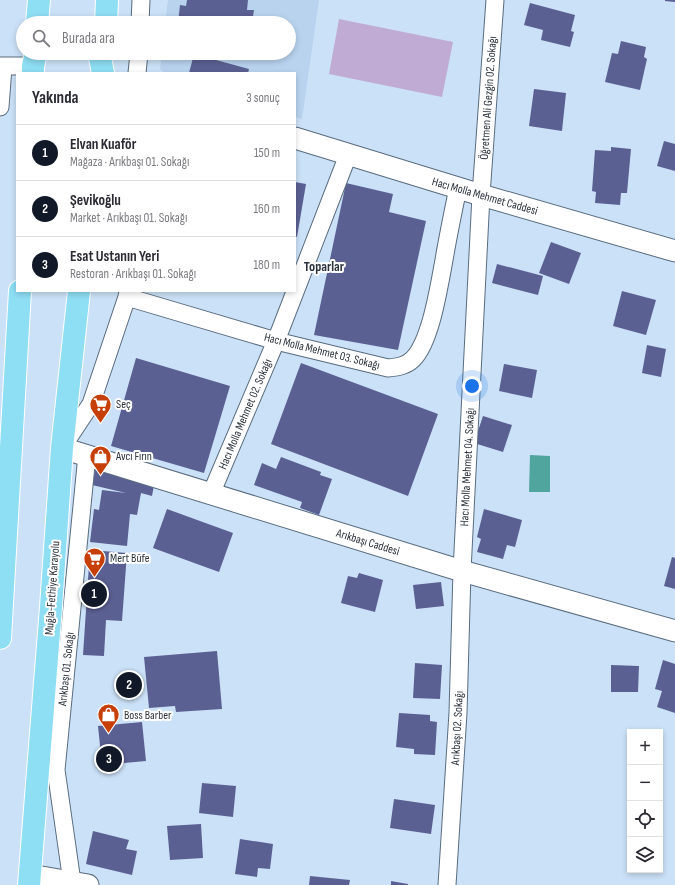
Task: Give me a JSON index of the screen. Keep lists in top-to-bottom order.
{
  "streets": {
    "highway": ["Muğla-Fethiye Karayolu"],
    "street": [
      "Öğretmen Ali Gezgin 02. Sokağı",
      "Hacı Molla Mehmet Caddesi",
      "Hacı Molla Mehmet 03. Sokağı",
      "Hacı Molla Mehmet 02. Sokağı",
      "Hacı Molla Mehmet 04. Sokağı",
      "Arıkbaşı Caddesi",
      "Arıkbaşı 01. Sokağı",
      "Arıkbaşı 02. Sokağı"
    ]
  },
  "crossings": [
    ["Öğretmen Ali Gezgin 02. Sokağı", "Hacı Molla Mehmet Caddesi"],
    ["Öğretmen Ali Gezgin 02. Sokağı", "Hacı Molla Mehmet 04. Sokağı"],
    ["Hacı Molla Mehmet Caddesi", "Hacı Molla Mehmet 03. Sokağı"],
    ["Hacı Molla Mehmet Caddesi", "Hacı Molla Mehmet 02. Sokağı"],
    ["Hacı Molla Mehmet Caddesi", "Hacı Molla Mehmet 04. Sokağı"],
    ["Hacı Molla Mehmet 03. Sokağı", "Hacı Molla Mehmet 02. Sokağı"],
    ["Hacı Molla Mehmet 02. Sokağı", "Arıkbaşı Caddesi"],
    ["Hacı Molla Mehmet 04. Sokağı", "Arıkbaşı Caddesi"],
    ["Hacı Molla Mehmet 04. Sokağı", "Arıkbaşı 02. Sokağı"],
    ["Arıkbaşı Caddesi", "Muğla-Fethiye Karayolu"],
    ["Arıkbaşı Caddesi", "Arıkbaşı 01. Sokağı"],
    ["Arıkbaşı Caddesi", "Arıkbaşı 02. Sokağı"]
  ],
  "districts": ["Toparlar"],
  "places": {
    "supermarket": ["Seç", "Mert Büfe"],
    "shop": ["Avcı Fırın", "Boss Barber"]
  },
  "page": {
    "search": "Burada ara",
    "heading": ["Yakında", "3 sonuç"],
    "list": [
      {
        "mark": "1",
        "name": "Elvan Kuaför",
        "note": "Mağaza · Arıkbaşı 01. Sokağı",
        "value": "150 m"
      },
      {
        "mark": "2",
        "name": "Şevikoğlu",
        "note": "Market · Arıkbaşı 01. Sokağı",
        "value": "160 m"
      },
      {
        "mark": "3",
        "name": "Esat Ustanın Yeri",
        "note": "Restoran · Arıkbaşı 01. Sokağı",
        "value": "180 m"
      }
    ],
    "pins": ["1", "2", "3"],
    "map_buttons": ["+", "−"]
  }
}
